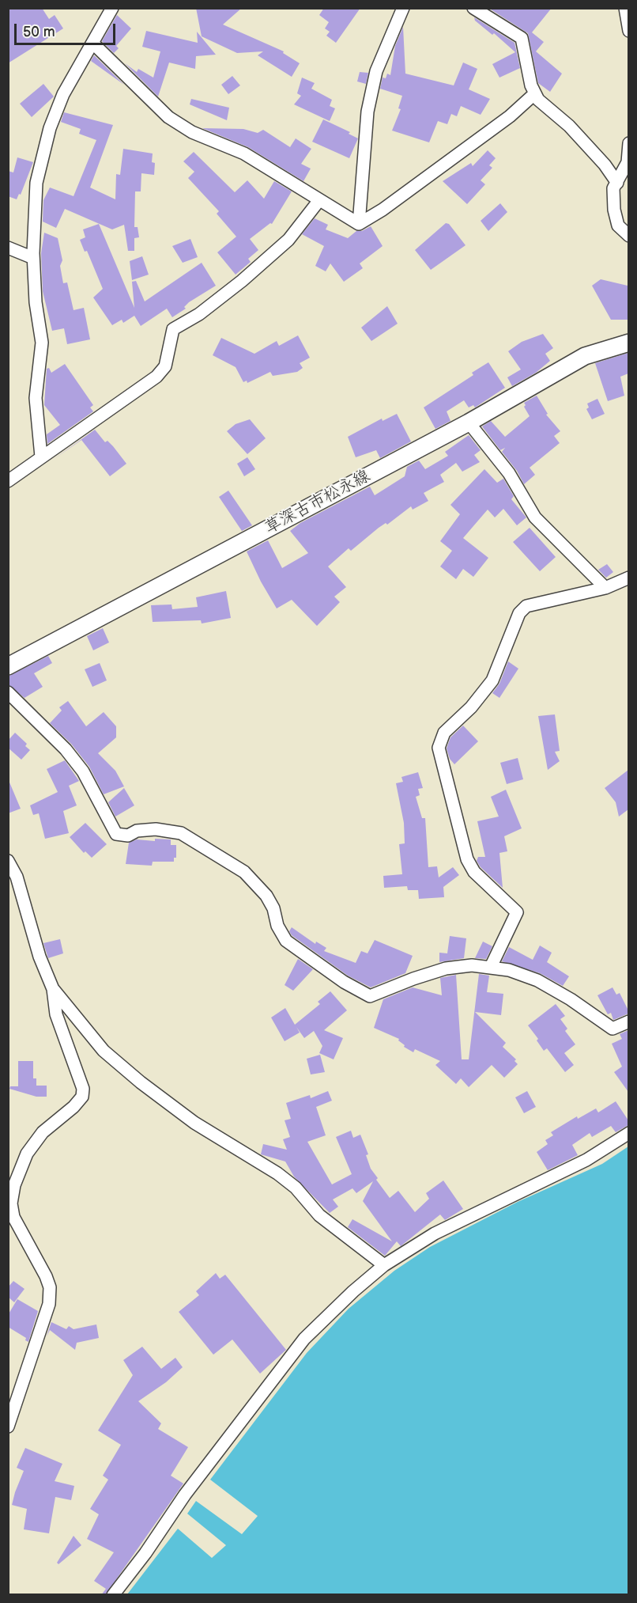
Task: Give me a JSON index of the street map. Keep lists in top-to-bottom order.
{
  "streets": {
    "main road": ["草深古市松永線"]
  },
  "scale_bar": "50 m"
}
